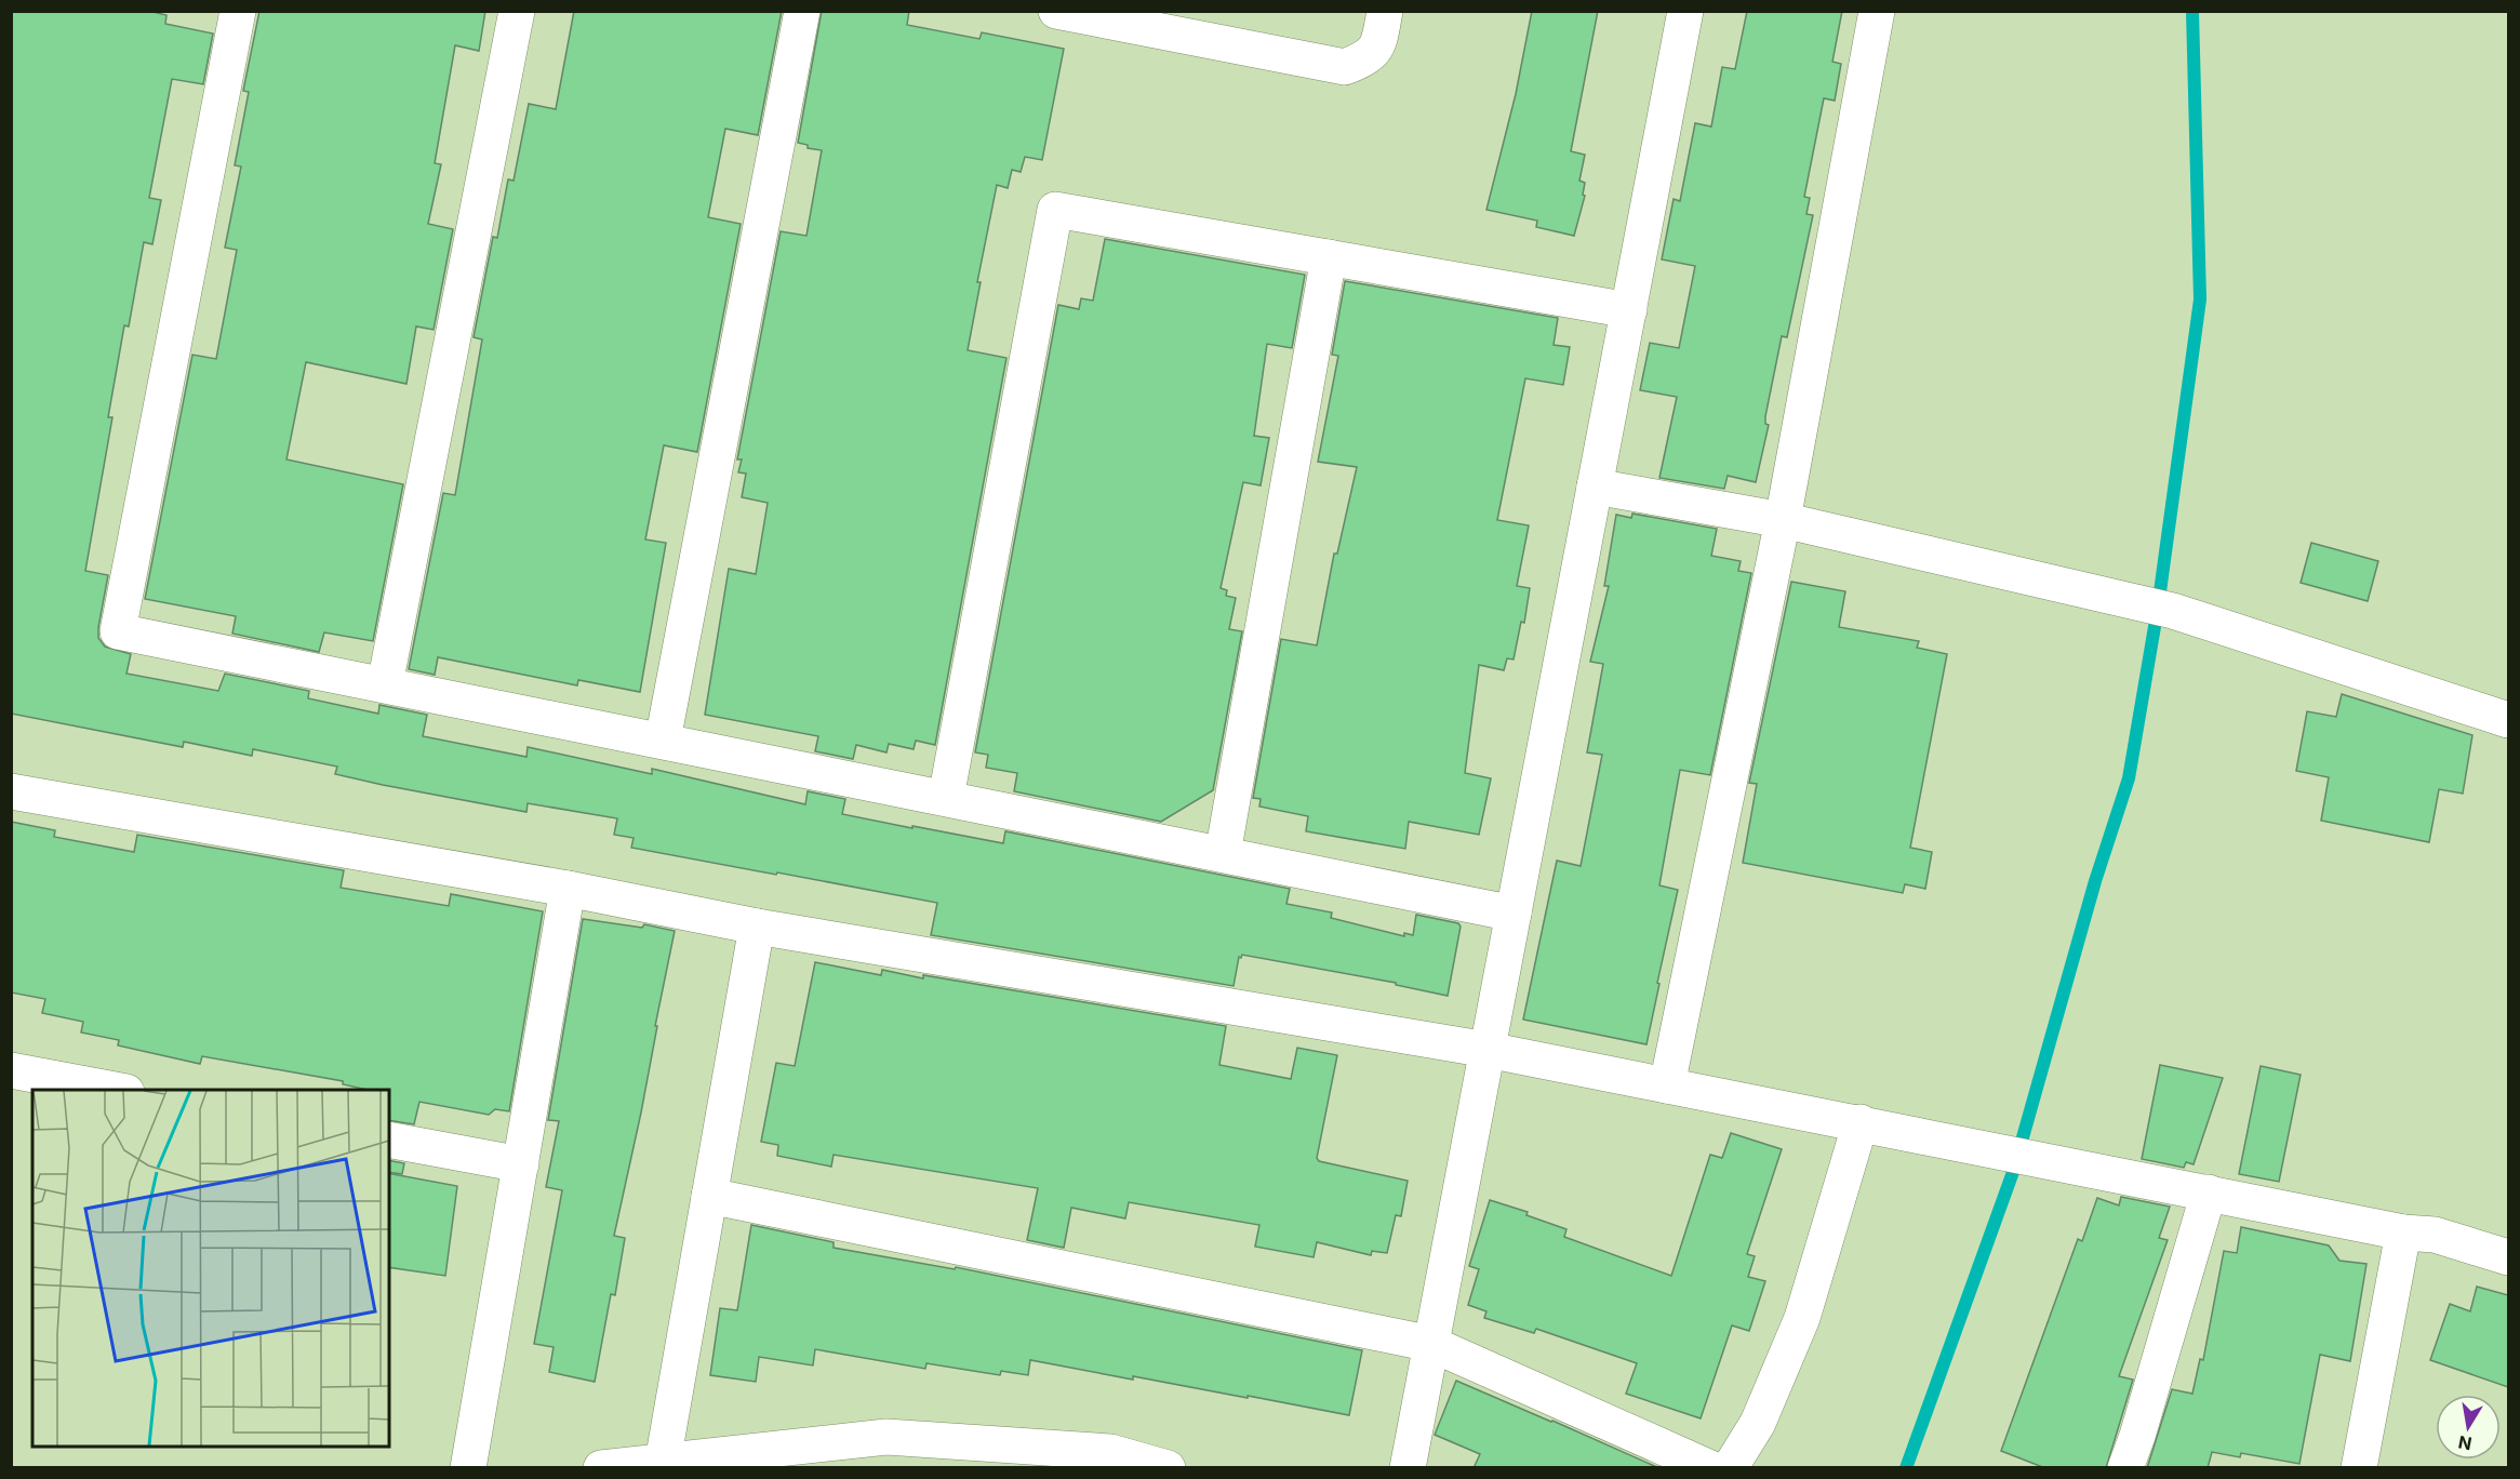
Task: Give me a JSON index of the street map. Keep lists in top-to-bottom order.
{
  "north": "bottom"
}
